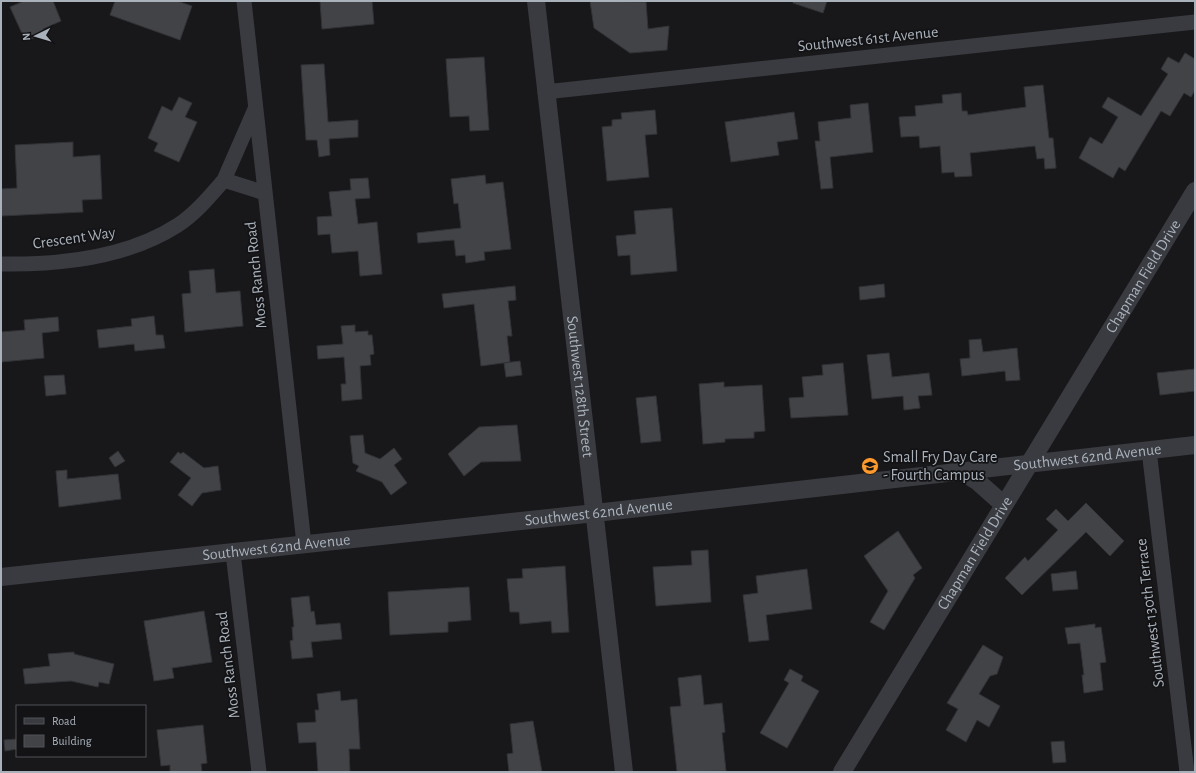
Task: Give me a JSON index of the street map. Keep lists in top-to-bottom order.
{
  "streets": {
    "street": [
      "Southwest 61st Avenue",
      "Crescent Way",
      "Moss Ranch Road",
      "Chapman Field Drive",
      "Southwest 128th Street",
      "Southwest 62nd Avenue",
      "Southwest 130th Terrace"
    ]
  },
  "crossings": [
    ["Southwest 61st Avenue", "Southwest 128th Street"],
    ["Crescent Way", "Moss Ranch Road"],
    ["Moss Ranch Road", "Southwest 62nd Avenue"],
    ["Chapman Field Drive", "Southwest 62nd Avenue"],
    ["Southwest 128th Street", "Southwest 62nd Avenue"],
    ["Southwest 62nd Avenue", "Southwest 130th Terrace"]
  ],
  "places": {
    "school or university": ["Small Fry Day Care - Fourth Campus"]
  },
  "legend": ["Road", "Building"],
  "north": "left"
}
